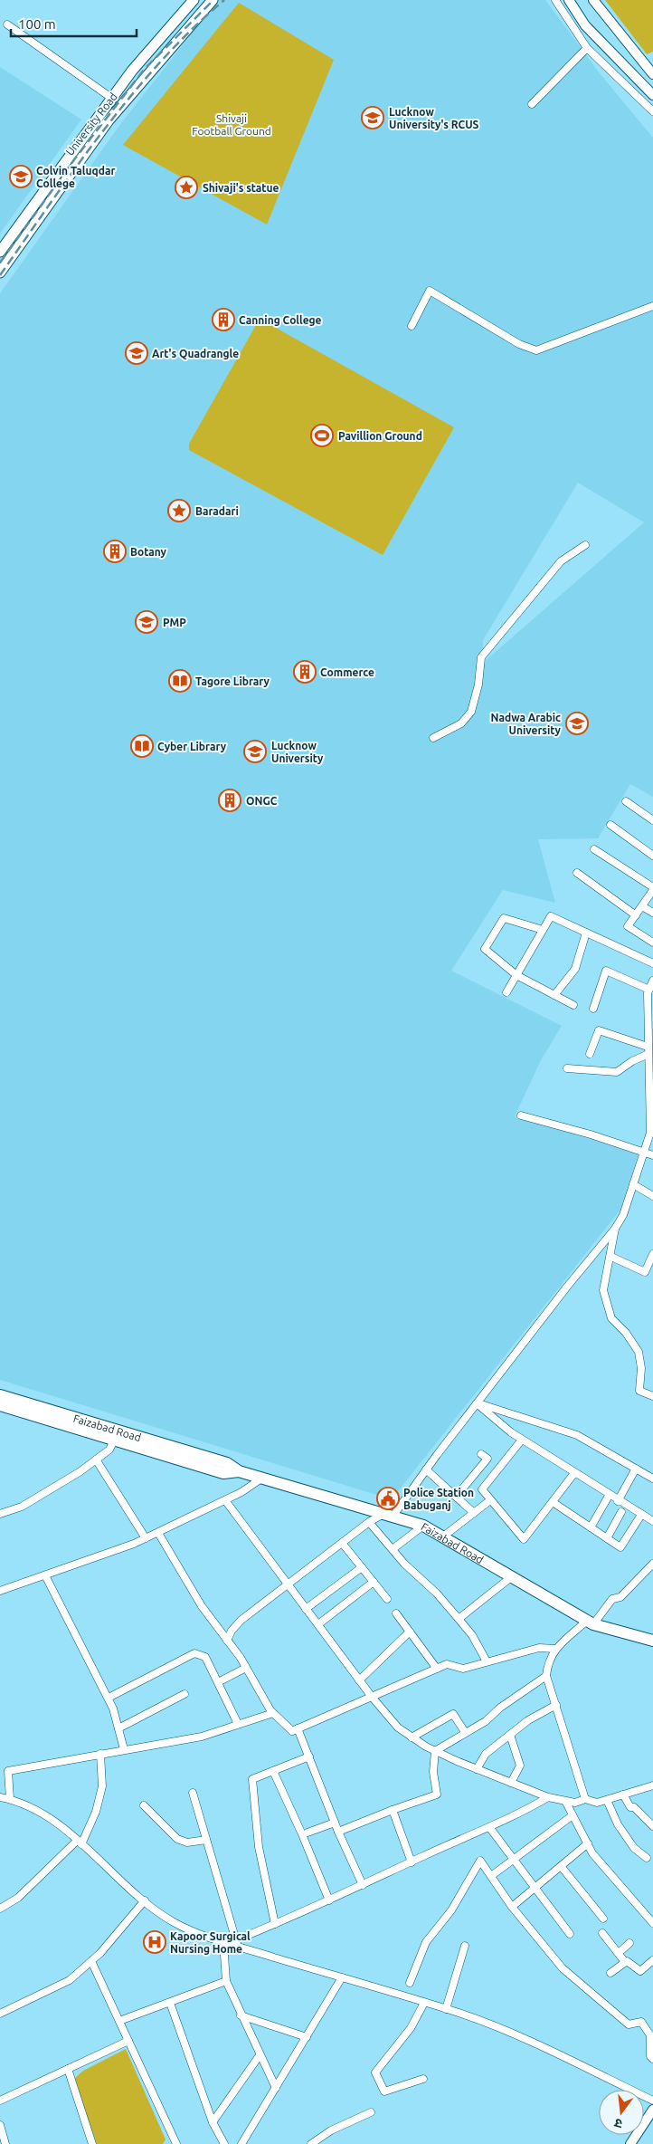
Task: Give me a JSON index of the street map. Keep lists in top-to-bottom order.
{
  "streets": {
    "main road": ["University Road", "Faizabad Road"]
  },
  "parks": ["Shivaji Football Ground"],
  "places": {
    "school or university": [
      "Lucknow University's RCUS",
      "Colvin Taluqdar College",
      "Art's Quadrangle",
      "PMP",
      "Nadwa Arabic University",
      "Lucknow University"
    ],
    "place": ["Shivaji's statue", "Baradari"],
    "building": [
      "Canning College",
      "Botany",
      "Commerce",
      "ONGC"
    ],
    "sports": ["Pavillion Ground"],
    "library": ["Tagore Library", "Cyber Library"],
    "public building": ["Police Station Babuganj"],
    "hospital": ["Kapoor Surgical Nursing Home"]
  },
  "scale_bar": "100 m",
  "north": "bottom"
}
